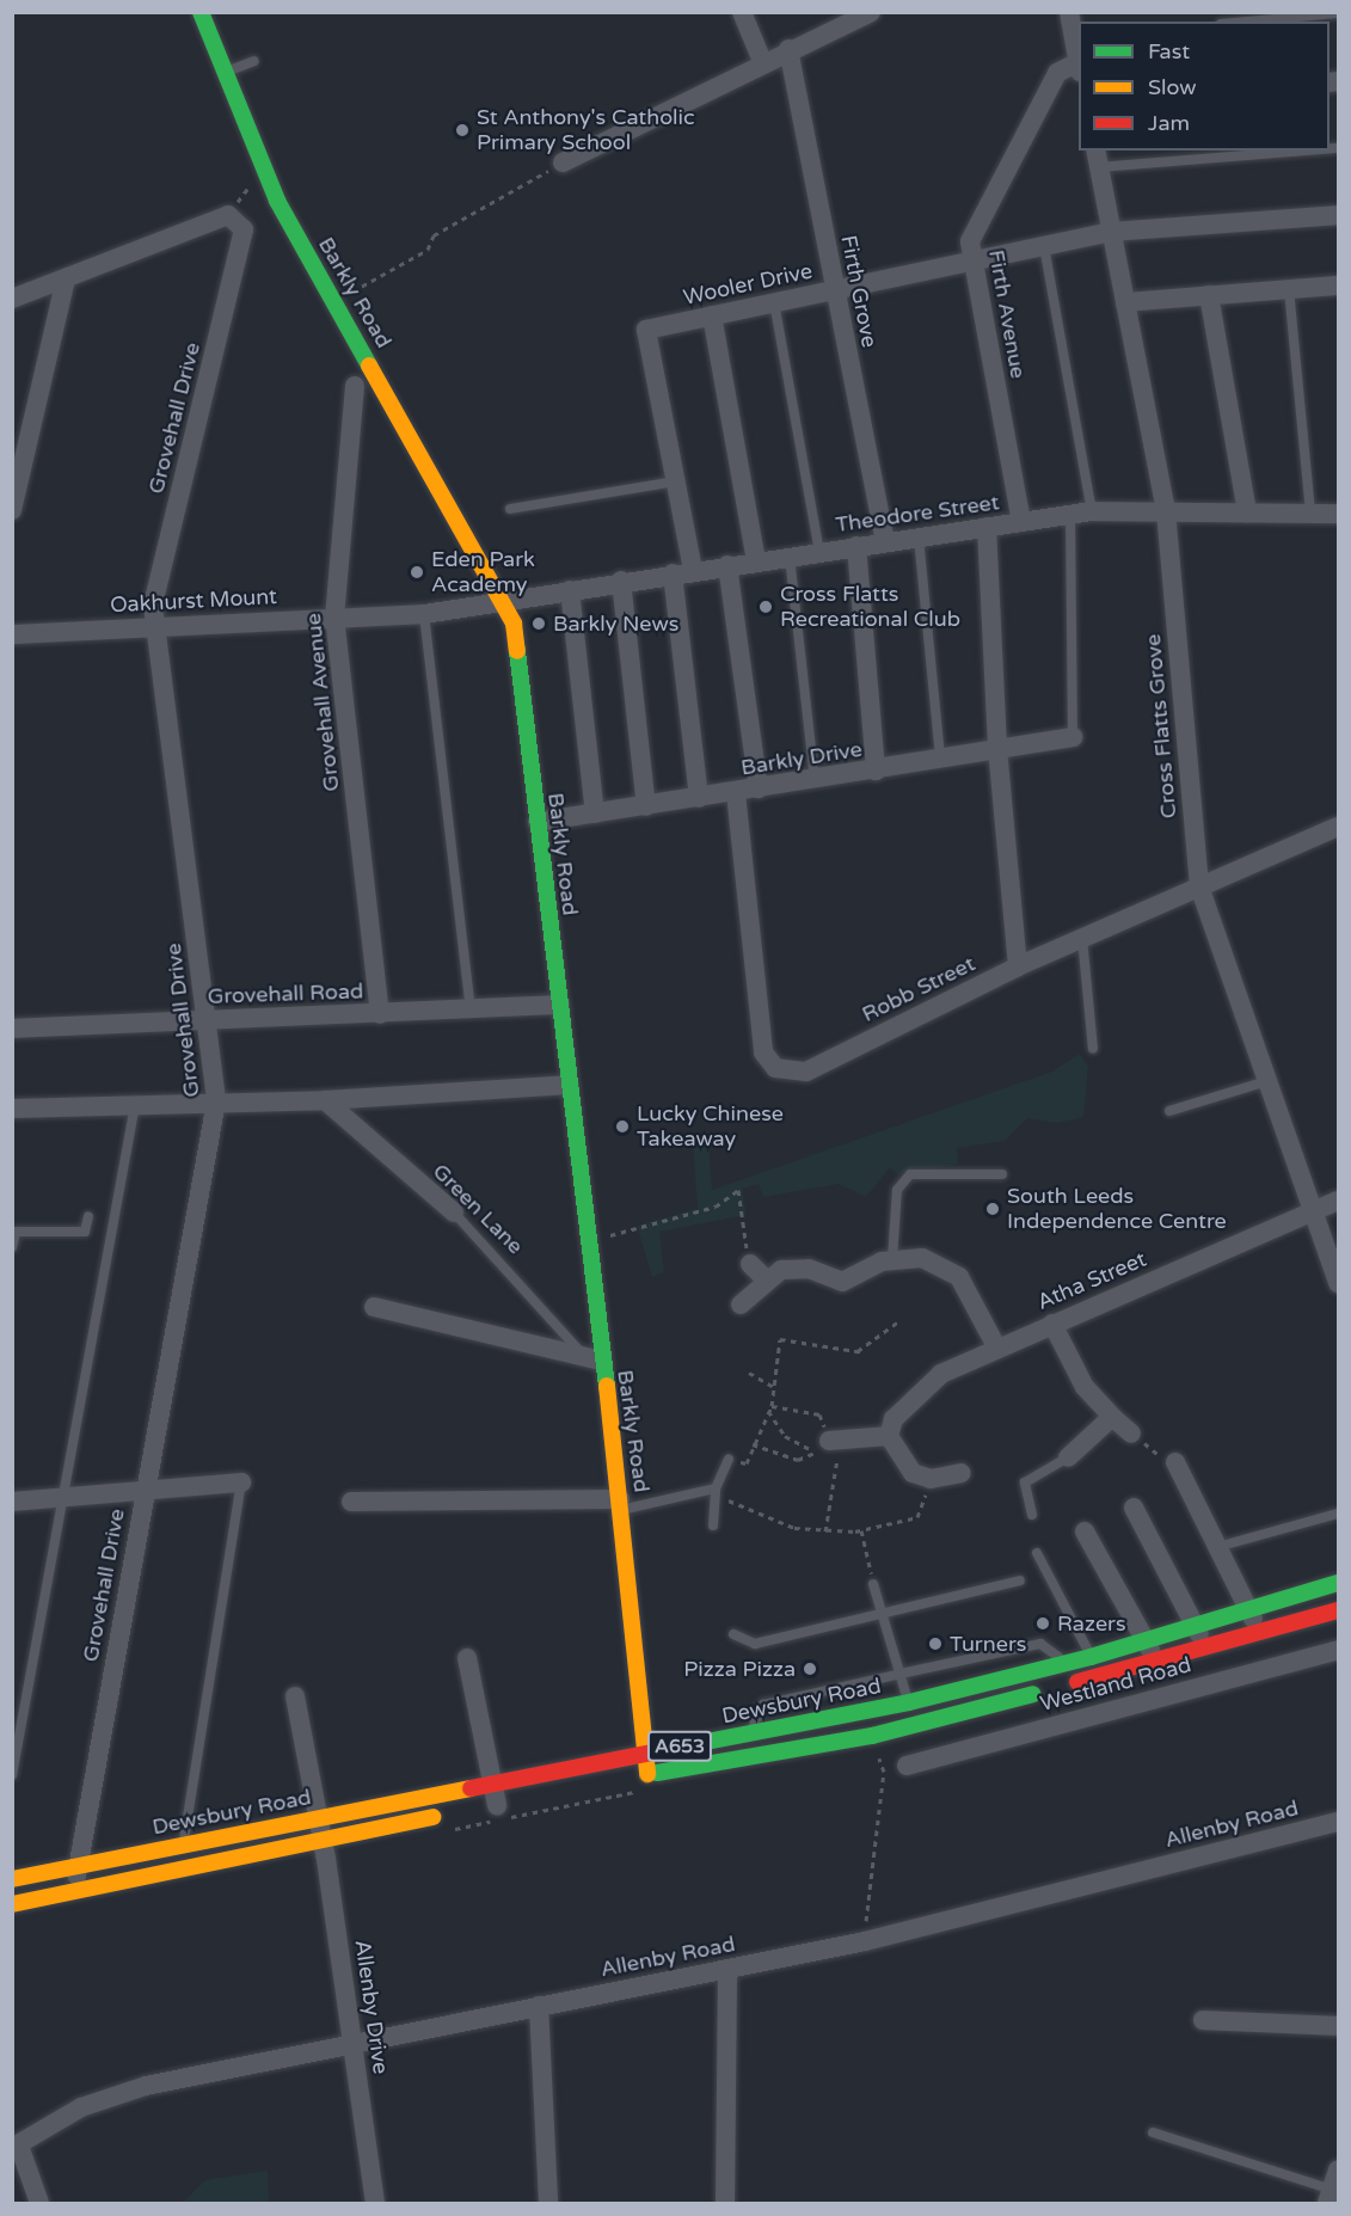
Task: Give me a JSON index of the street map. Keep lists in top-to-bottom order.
{
  "streets": {
    "main road": ["Barkly Road", "Dewsbury Road", "A653"],
    "street": [
      "Wooler Drive",
      "Firth Grove",
      "Firth Avenue",
      "Grovehall Drive",
      "Theodore Street",
      "Oakhurst Mount",
      "Grovehall Avenue",
      "Cross Flatts Grove",
      "Barkly Drive",
      "Robb Street",
      "Grovehall Road",
      "Green Lane",
      "Atha Street",
      "Westland Road",
      "Allenby Road",
      "Allenby Drive"
    ]
  },
  "crossings": [
    ["Wooler Drive", "Firth Grove"],
    ["Wooler Drive", "Firth Avenue"],
    ["Wooler Drive", "Cross Flatts Grove"],
    ["Firth Grove", "Theodore Street"],
    ["Barkly Road", "Theodore Street"],
    ["Barkly Road", "Oakhurst Mount"],
    ["Barkly Road", "Barkly Drive"],
    ["Barkly Road", "Grovehall Road"],
    ["Barkly Road", "Green Lane"],
    ["Barkly Road", "Dewsbury Road"],
    ["Firth Avenue", "Theodore Street"],
    ["Grovehall Drive", "Oakhurst Mount"],
    ["Grovehall Drive", "Grovehall Road"],
    ["Grovehall Drive", "Dewsbury Road"],
    ["Theodore Street", "Oakhurst Mount"],
    ["Theodore Street", "Cross Flatts Grove"],
    ["Oakhurst Mount", "Grovehall Avenue"],
    ["Grovehall Avenue", "Grovehall Road"],
    ["Cross Flatts Grove", "Robb Street"],
    ["Cross Flatts Grove", "Atha Street"],
    ["Barkly Drive", "Robb Street"],
    ["Dewsbury Road", "Allenby Drive"],
    ["Allenby Road", "Allenby Drive"]
  ],
  "places": [
    "St Anthony's Catholic Primary School",
    "Eden Park Academy",
    "Cross Flatts Recreational Club",
    "Barkly News",
    "Lucky Chinese Takeaway",
    "South Leeds Independence Centre",
    "Razers",
    "Turners",
    "Pizza Pizza"
  ],
  "legend": ["Fast", "Slow", "Jam"]
}
